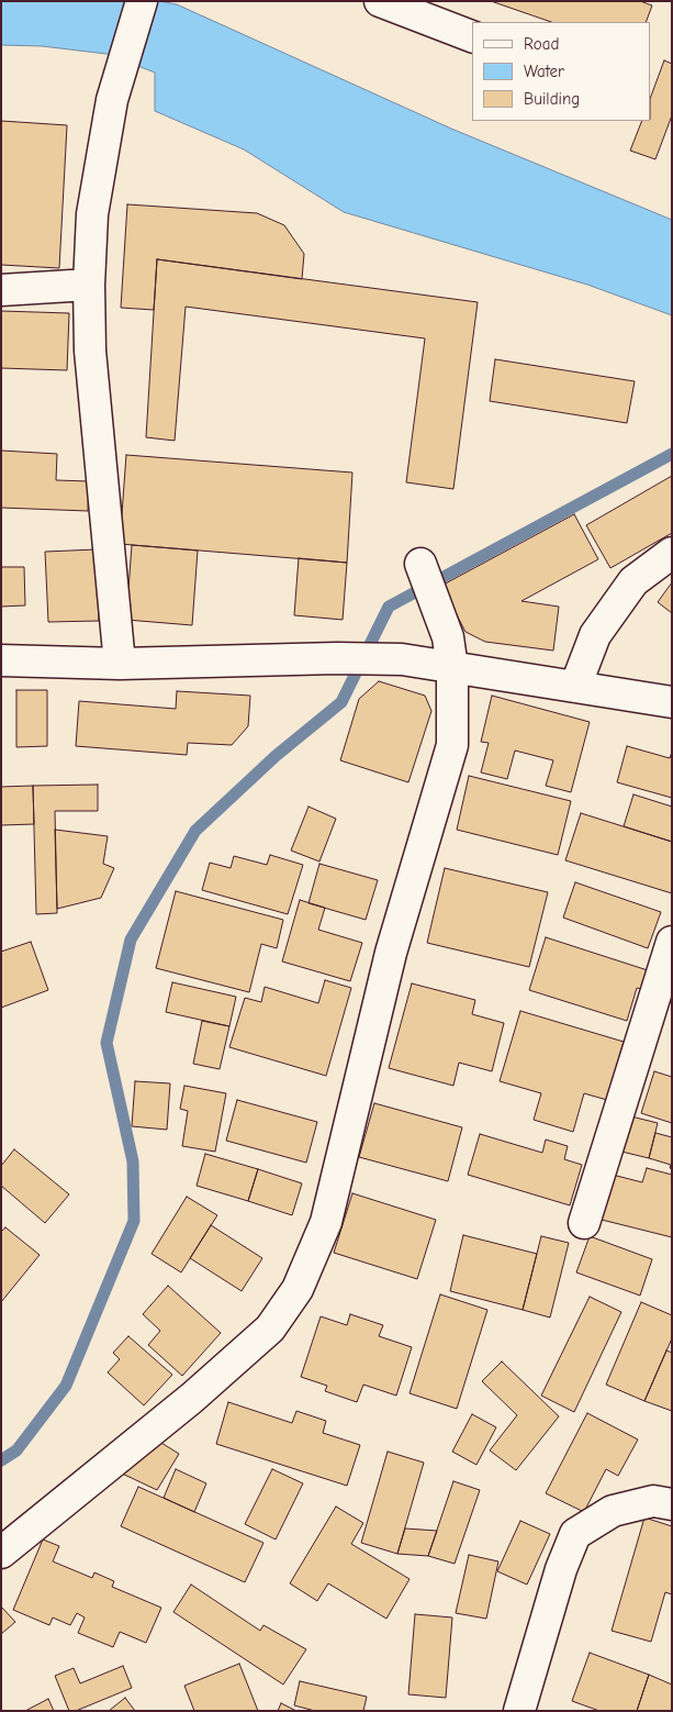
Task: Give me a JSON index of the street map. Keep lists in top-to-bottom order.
{
  "legend": ["Road", "Water", "Building"]
}
